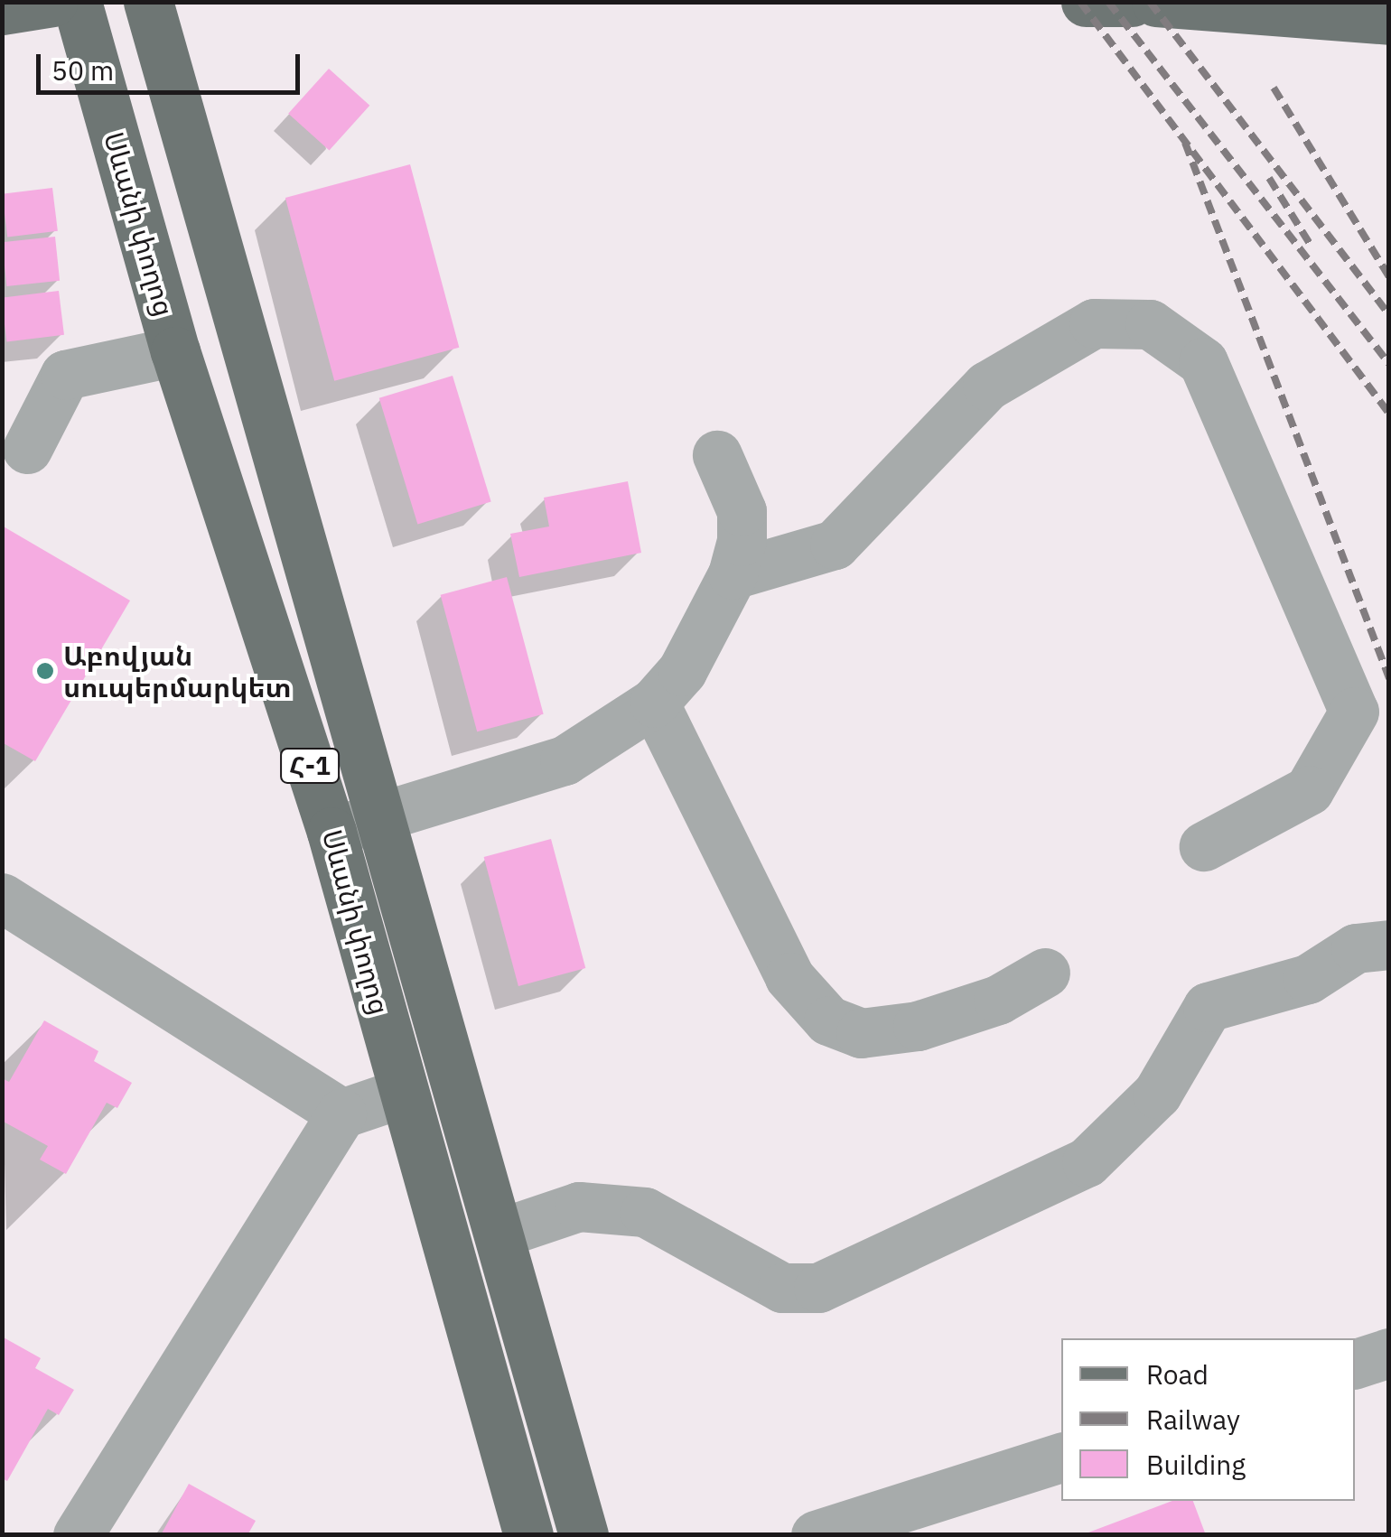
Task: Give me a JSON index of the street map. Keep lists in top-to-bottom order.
{
  "streets": {
    "main road": ["Սևանի փողոց", "Հ-1"]
  },
  "places": ["Աբովյան սուպերմարկետ"],
  "legend": ["Road", "Railway", "Building"],
  "scale_bar": "50 m"
}
